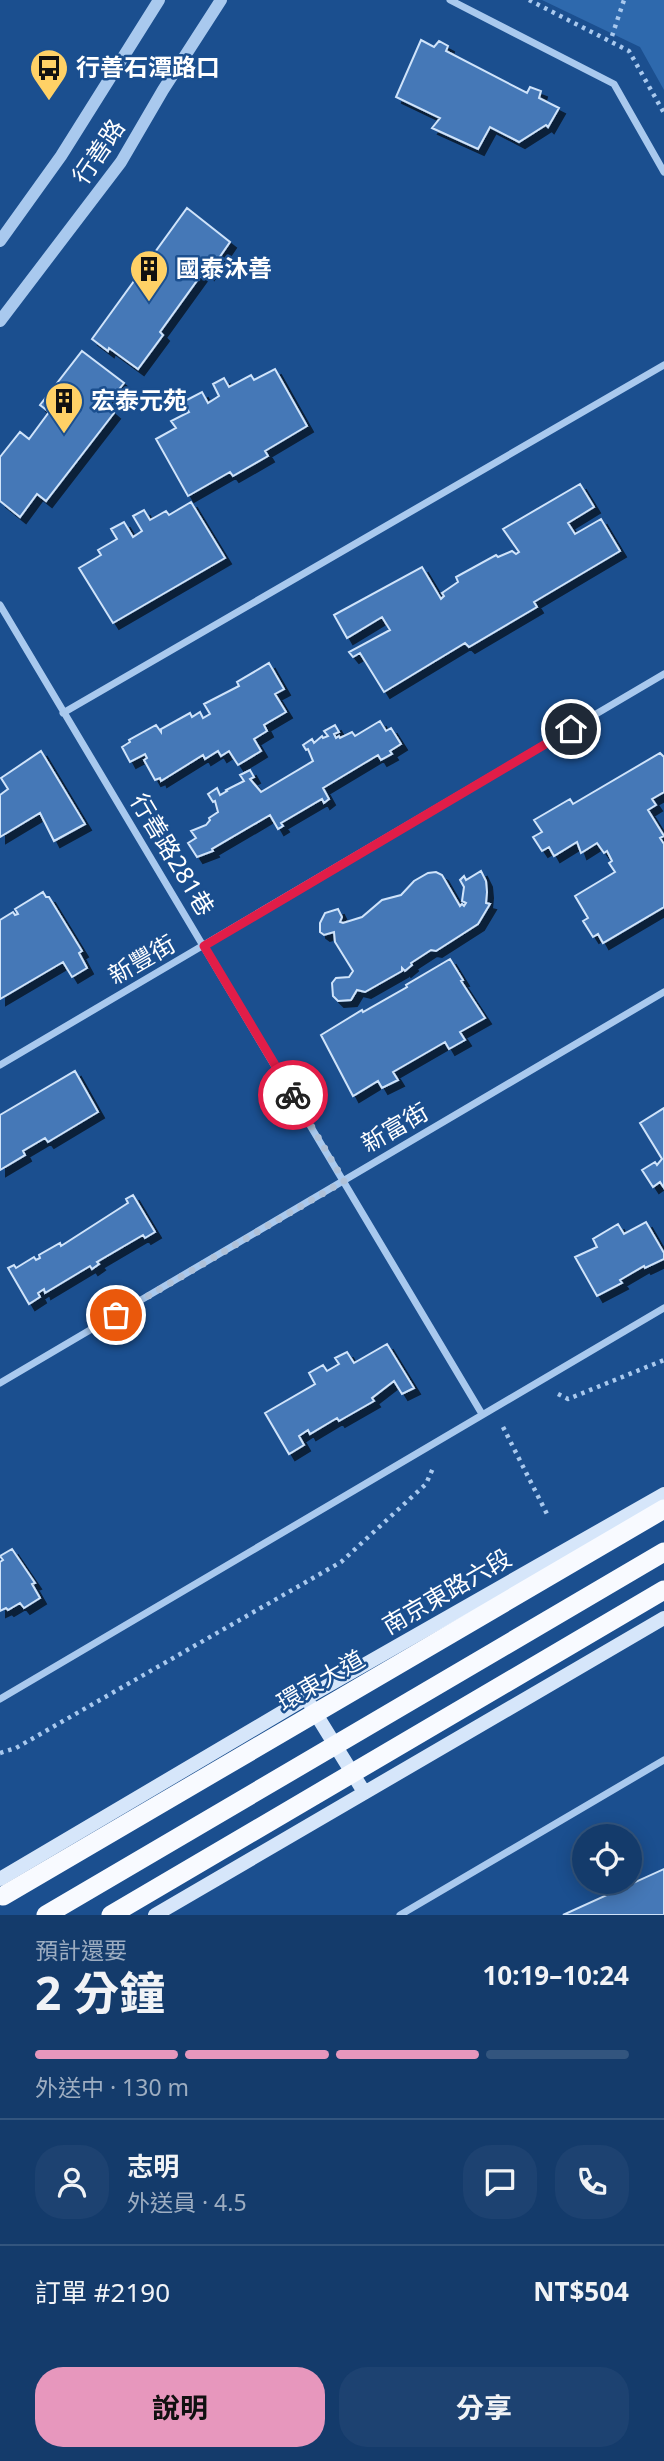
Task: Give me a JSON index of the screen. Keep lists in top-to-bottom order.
{
  "streets": {
    "highway": ["環東大道"],
    "main road": ["南京東路六段"],
    "street": [
      "行善路",
      "行善路281巷",
      "新豐街",
      "新富街"
    ]
  },
  "crossings": [
    ["行善路281巷", "新豐街"],
    ["行善路281巷", "新富街"],
    ["南京東路六段", "環東大道"]
  ],
  "places": {
    "bus stop": ["行善石潭路口"],
    "building": ["國泰沐善", "宏泰元苑"]
  },
  "page": {
    "heading": ["2 分鐘", "預計還要", "10:19–10:24"],
    "panel": [
      "志明",
      "外送員 · 4.5",
      "訂單 #2190",
      "NT$504"
    ],
    "bar": "外送中 · 130 m",
    "buttons": ["說明", "分享"]
  }
}
